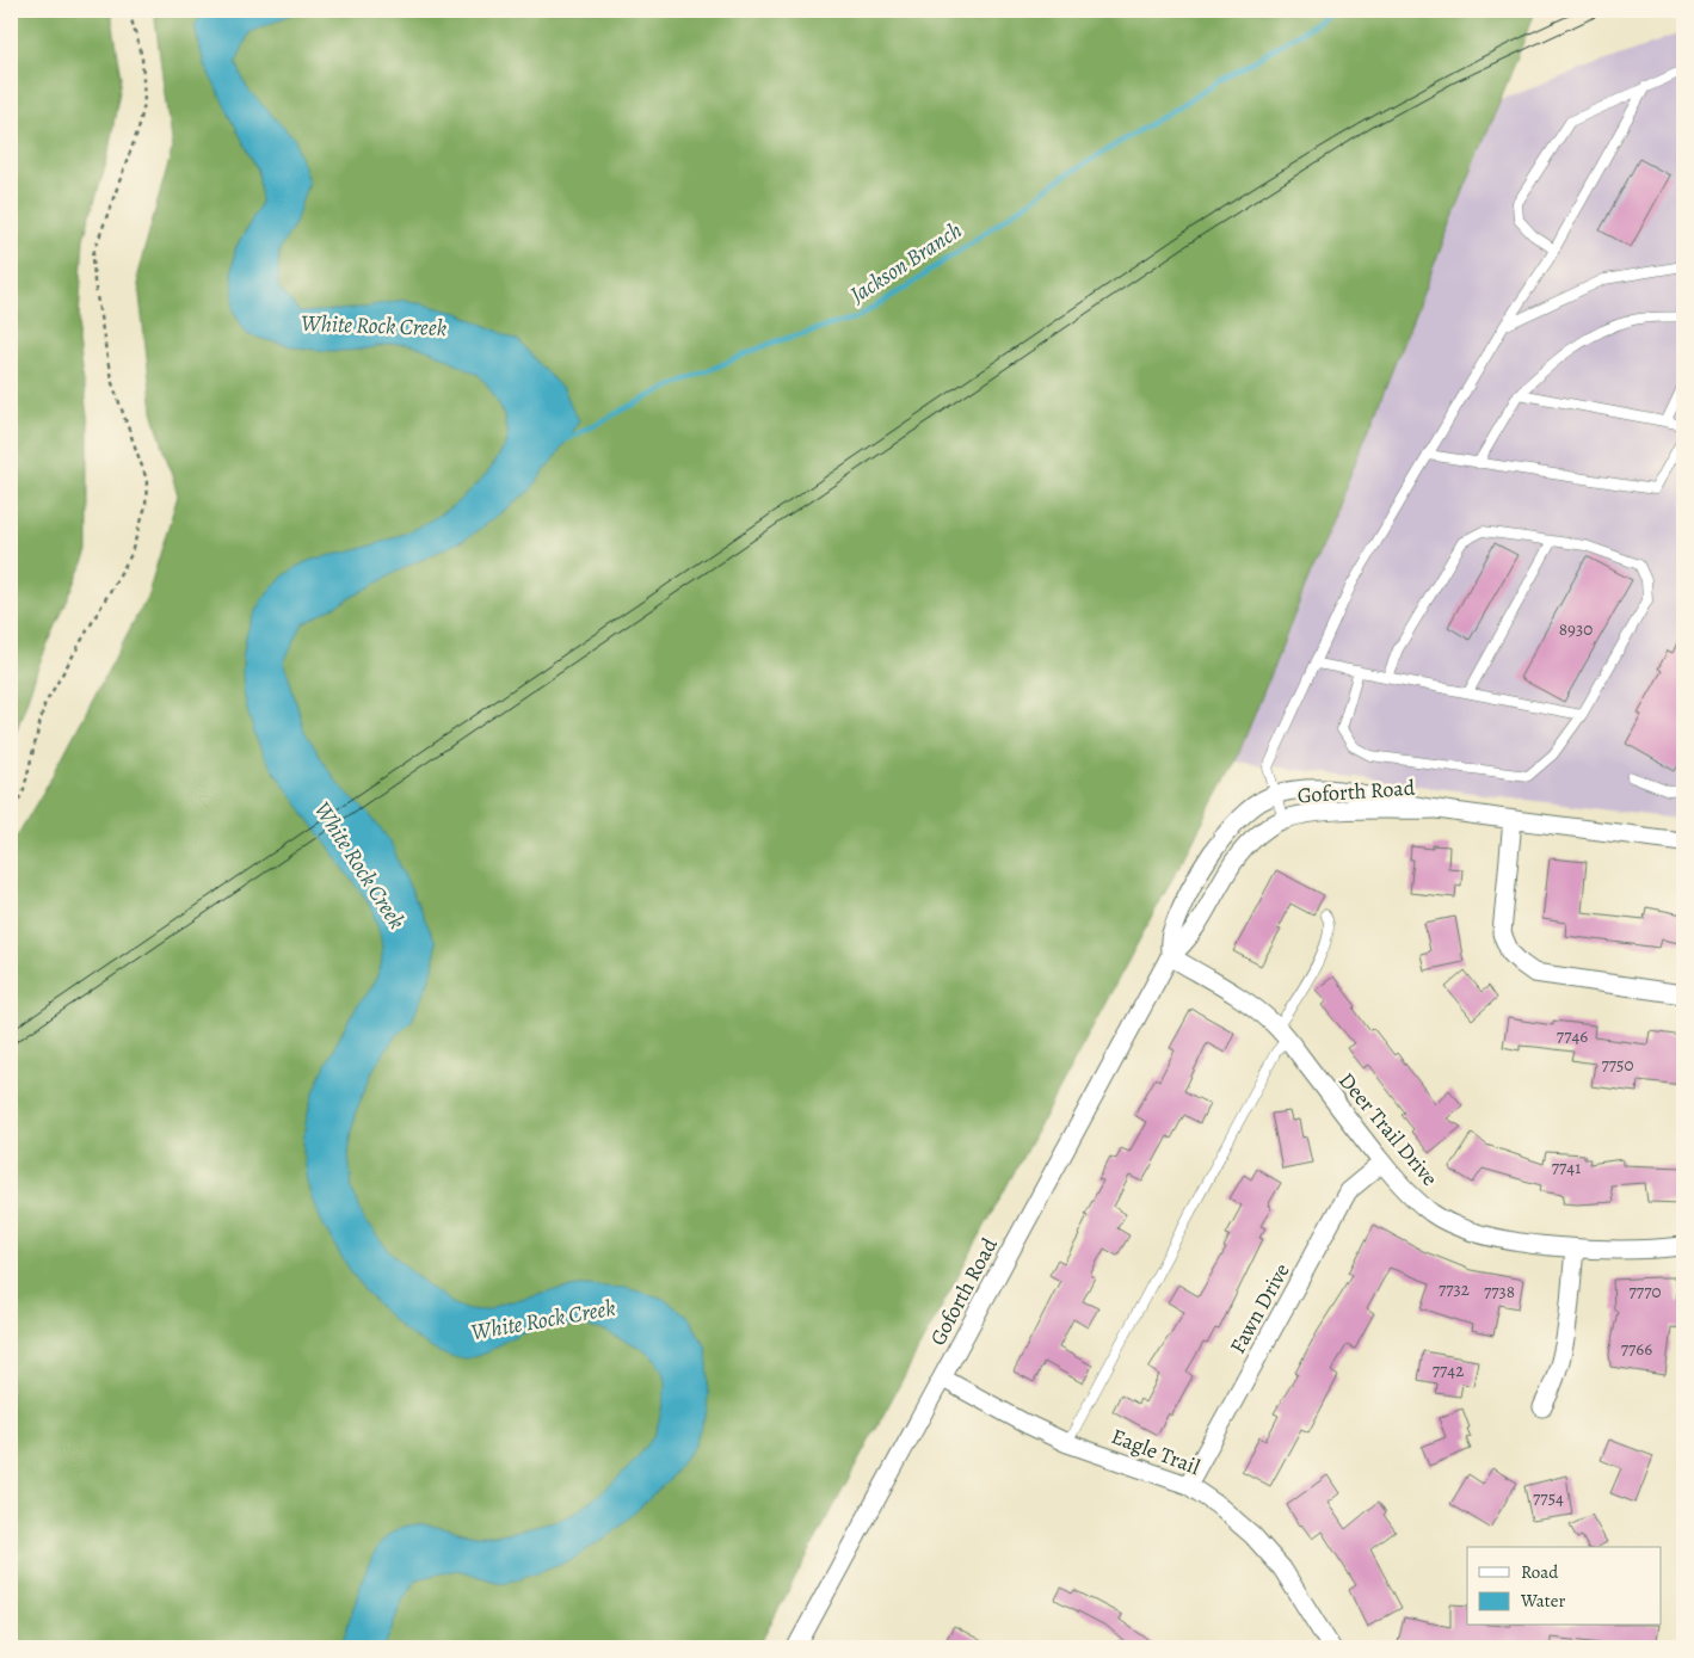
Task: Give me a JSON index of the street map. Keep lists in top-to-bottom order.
{
  "streets": {
    "street": [
      "Goforth Road",
      "Deer Trail Drive",
      "Fawn Drive",
      "Eagle Trail"
    ]
  },
  "crossings": [
    ["Goforth Road", "Deer Trail Drive"],
    ["Goforth Road", "Eagle Trail"],
    ["Deer Trail Drive", "Fawn Drive"],
    ["Fawn Drive", "Eagle Trail"]
  ],
  "water": ["Jackson Branch", "White Rock Creek"],
  "house_numbers": [
    "8930",
    "7746",
    "7750",
    "7741",
    "7732",
    "7738",
    "7770",
    "7766",
    "7742",
    "7754"
  ],
  "legend": ["Road", "Water"]
}
